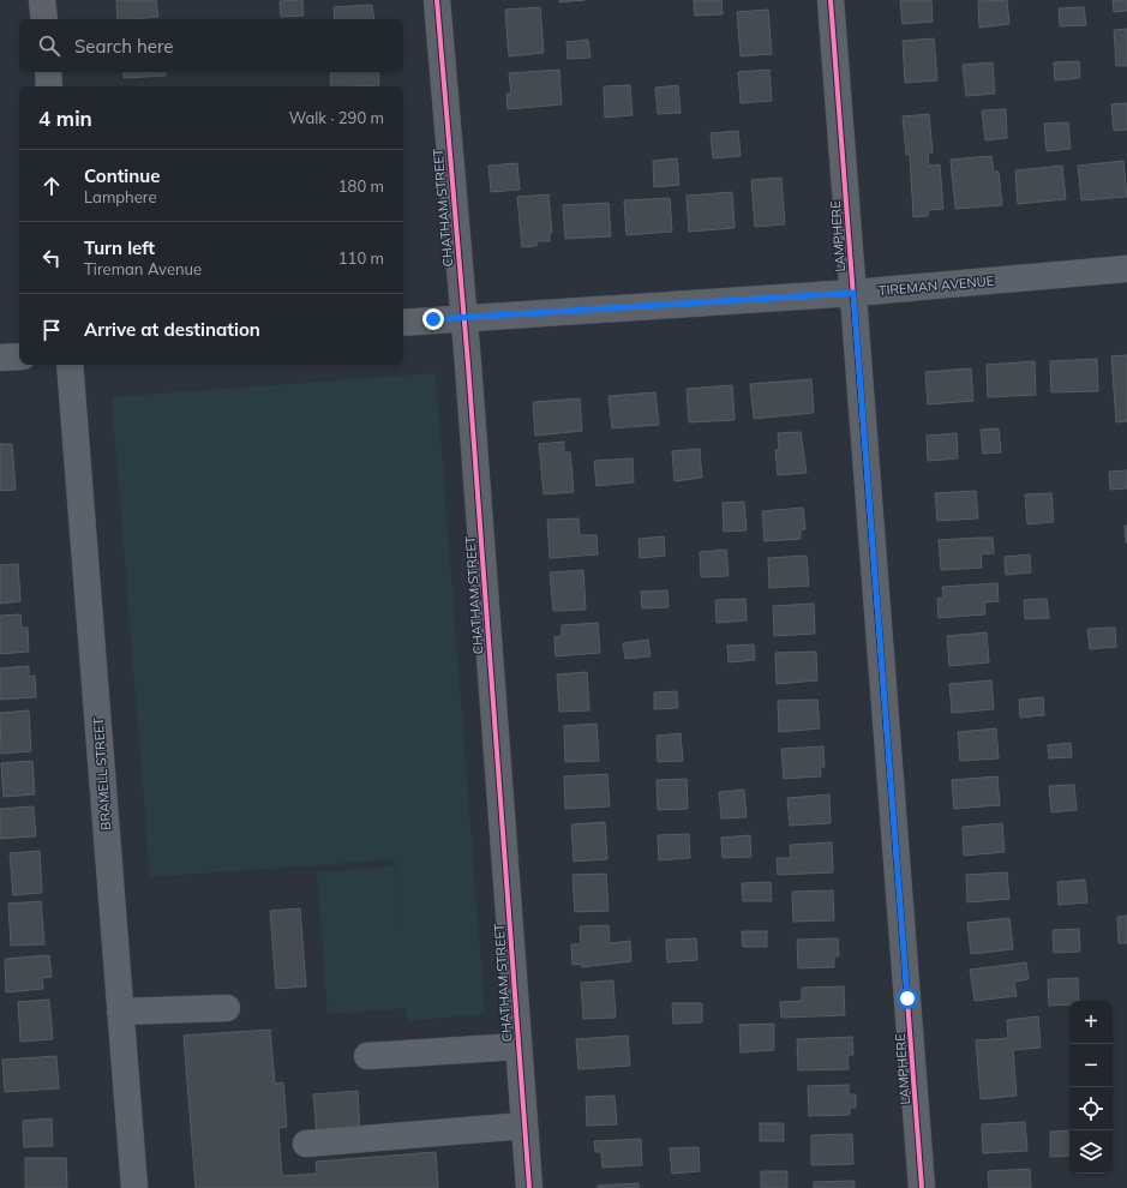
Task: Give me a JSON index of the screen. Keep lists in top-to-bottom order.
{
  "streets": {
    "street": [
      "CHATHAM STREET",
      "LAMPHERE",
      "TIREMAN AVENUE",
      "BRAMELL STREET"
    ]
  },
  "crossings": [
    ["CHATHAM STREET", "TIREMAN AVENUE"],
    ["LAMPHERE", "TIREMAN AVENUE"]
  ],
  "page": {
    "search": "Search here",
    "heading": ["4 min", "Walk · 290 m"],
    "list": [
      ["Continue", "Lamphere", "180 m"],
      ["Turn left", "Tireman Avenue", "110 m"],
      "Arrive at destination"
    ],
    "map_buttons": ["+", "−"]
  }
}
